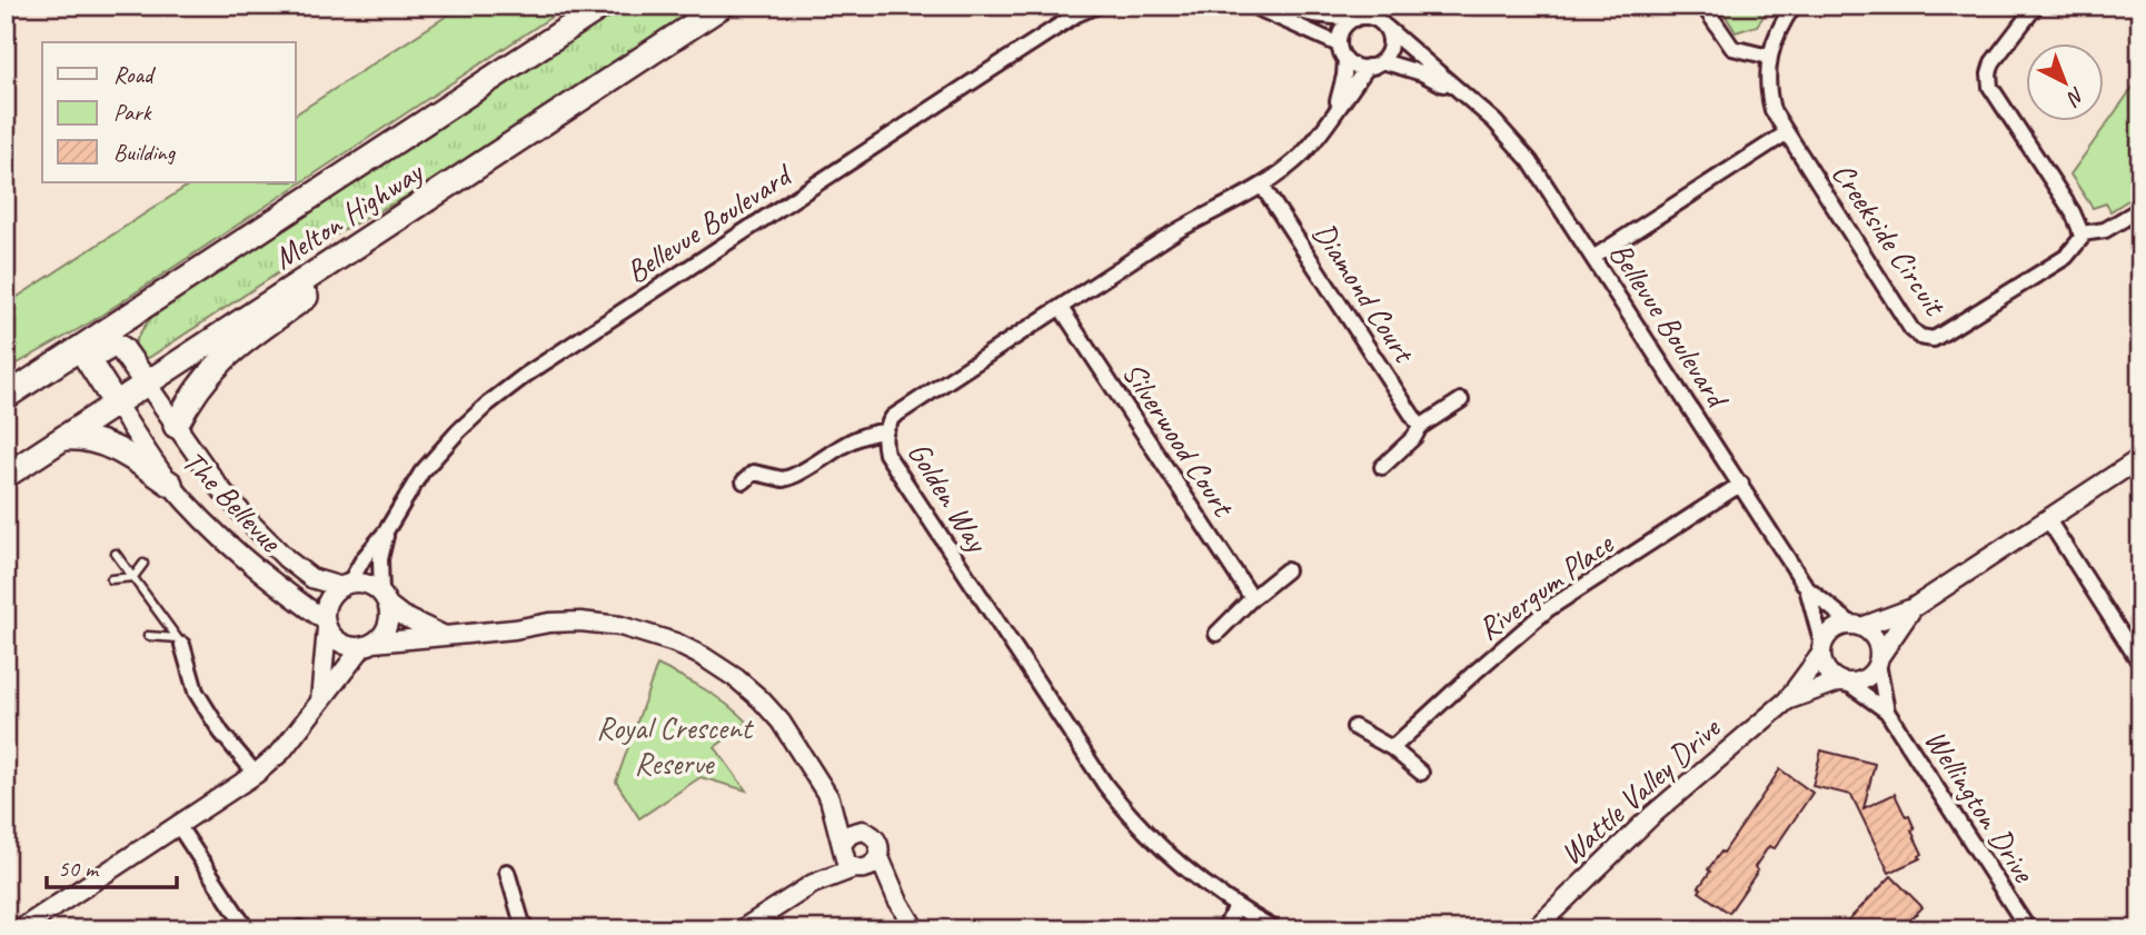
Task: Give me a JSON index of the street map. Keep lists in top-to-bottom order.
{
  "streets": {
    "highway": ["Melton Highway"],
    "street": [
      "Bellevue Boulevard",
      "Creekside Circuit",
      "Diamond Court",
      "Silverwood Court",
      "Golden Way",
      "The Bellevue",
      "Rivergum Place",
      "Wattle Valley Drive",
      "Wellington Drive"
    ]
  },
  "crossings": [
    ["Melton Highway", "The Bellevue"],
    ["Bellevue Boulevard", "Golden Way"],
    ["Bellevue Boulevard", "The Bellevue"],
    ["Bellevue Boulevard", "Rivergum Place"],
    ["Bellevue Boulevard", "Wattle Valley Drive"],
    ["Bellevue Boulevard", "Wellington Drive"],
    ["Diamond Court", "Golden Way"],
    ["Silverwood Court", "Golden Way"],
    ["Wattle Valley Drive", "Wellington Drive"]
  ],
  "parks": ["Royal Crescent Reserve"],
  "legend": ["Road", "Park", "Building"],
  "scale_bar": "50 m",
  "north": "bottom right"
}
